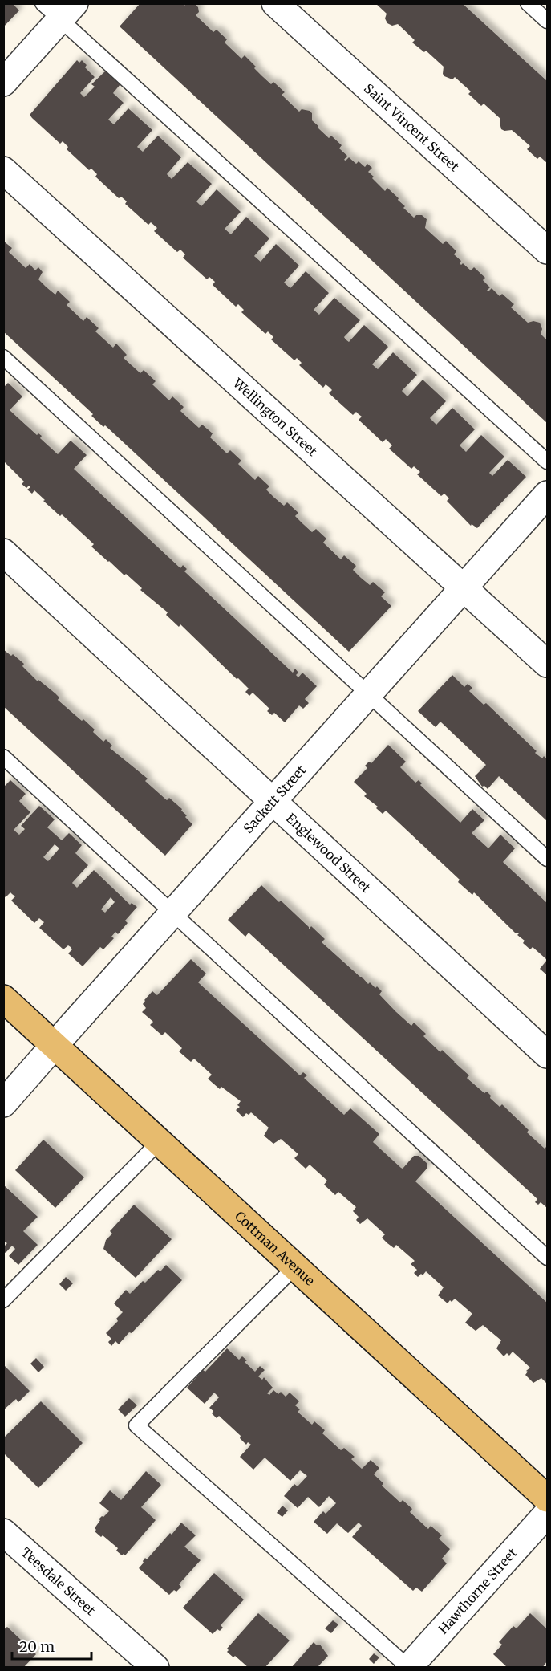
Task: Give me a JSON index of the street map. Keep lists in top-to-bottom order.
{
  "streets": {
    "main road": ["Cottman Avenue"],
    "street": [
      "Saint Vincent Street",
      "Wellington Street",
      "Sackett Street",
      "Englewood Street",
      "Teesdale Street",
      "Hawthorne Street"
    ]
  },
  "crossings": [
    ["Wellington Street", "Sackett Street"],
    ["Sackett Street", "Englewood Street"],
    ["Sackett Street", "Cottman Avenue"]
  ],
  "scale_bar": "20 m"
}
